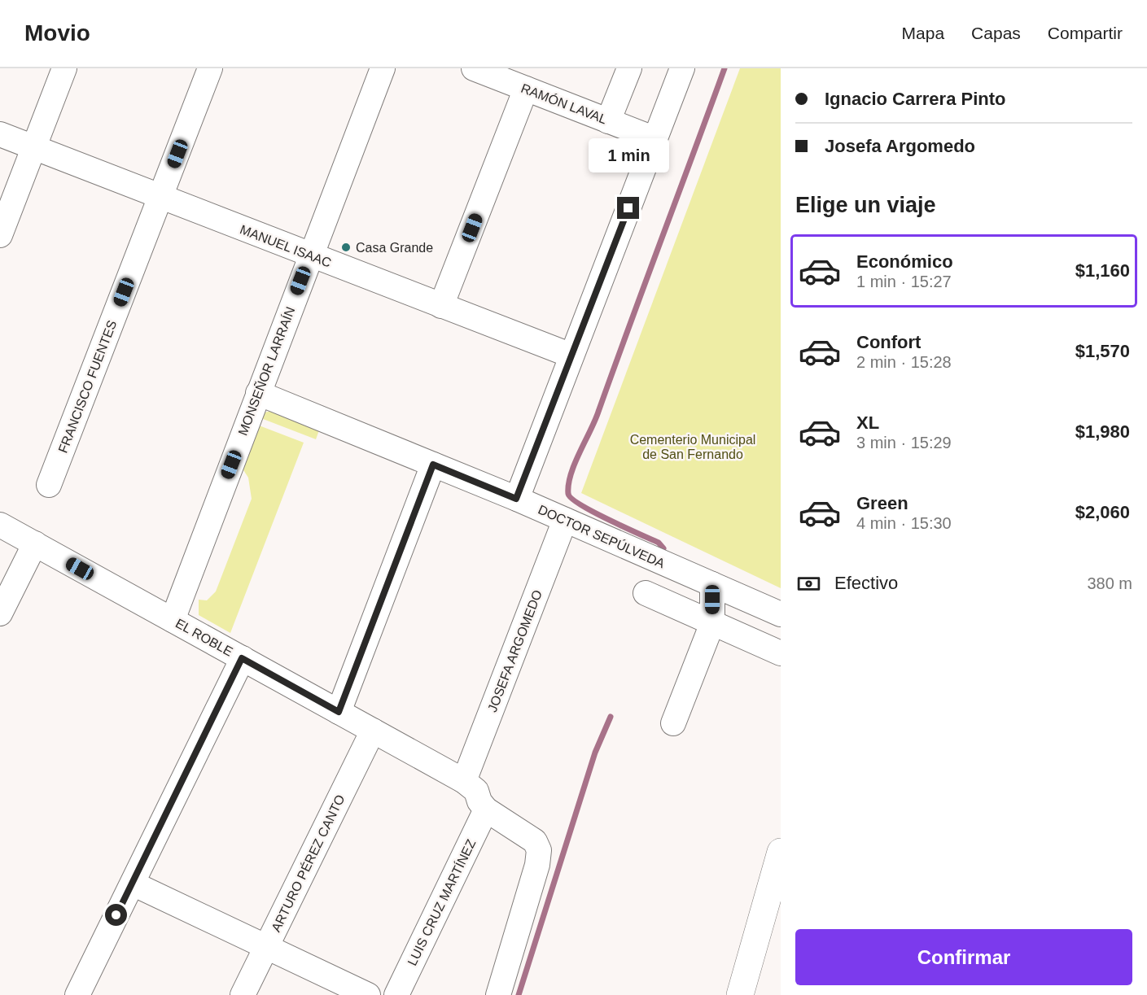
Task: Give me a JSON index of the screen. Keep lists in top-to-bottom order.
{
  "streets": {
    "street": [
      "RAMÓN LAVAL",
      "MANUEL ISAAC",
      "MONSEÑOR LARRAÍN",
      "FRANCISCO FUENTES",
      "DOCTOR SEPÚLVEDA",
      "EL ROBLE",
      "JOSEFA ARGOMEDO",
      "ARTURO PÉREZ CANTO",
      "LUIS CRUZ MARTÍNEZ"
    ]
  },
  "crossings": [
    ["MANUEL ISAAC", "MONSEÑOR LARRAÍN"],
    ["MANUEL ISAAC", "FRANCISCO FUENTES"],
    ["MONSEÑOR LARRAÍN", "DOCTOR SEPÚLVEDA"],
    ["MONSEÑOR LARRAÍN", "EL ROBLE"],
    ["DOCTOR SEPÚLVEDA", "JOSEFA ARGOMEDO"],
    ["EL ROBLE", "JOSEFA ARGOMEDO"],
    ["EL ROBLE", "ARTURO PÉREZ CANTO"],
    ["EL ROBLE", "LUIS CRUZ MARTÍNEZ"]
  ],
  "parks": ["Cementerio Municipal de San Fernando"],
  "places": ["Casa Grande"],
  "page": {
    "header": "Movio",
    "nav": ["Mapa", "Capas", "Compartir"],
    "banner": ["Ignacio Carrera Pinto", "Josefa Argomedo"],
    "bubble": "1 min",
    "heading": "Elige un viaje",
    "list": [
      {
        "name": "Económico",
        "note": "1 min · 15:27",
        "value": "$1,160"
      },
      {
        "name": "Confort",
        "note": "2 min · 15:28",
        "value": "$1,570"
      },
      {
        "name": "XL",
        "note": "3 min · 15:29",
        "value": "$1,980"
      },
      {
        "name": "Green",
        "note": "4 min · 15:30",
        "value": "$2,060"
      }
    ],
    "pay": ["Efectivo", "380 m"],
    "buttons": "Confirmar"
  }
}
